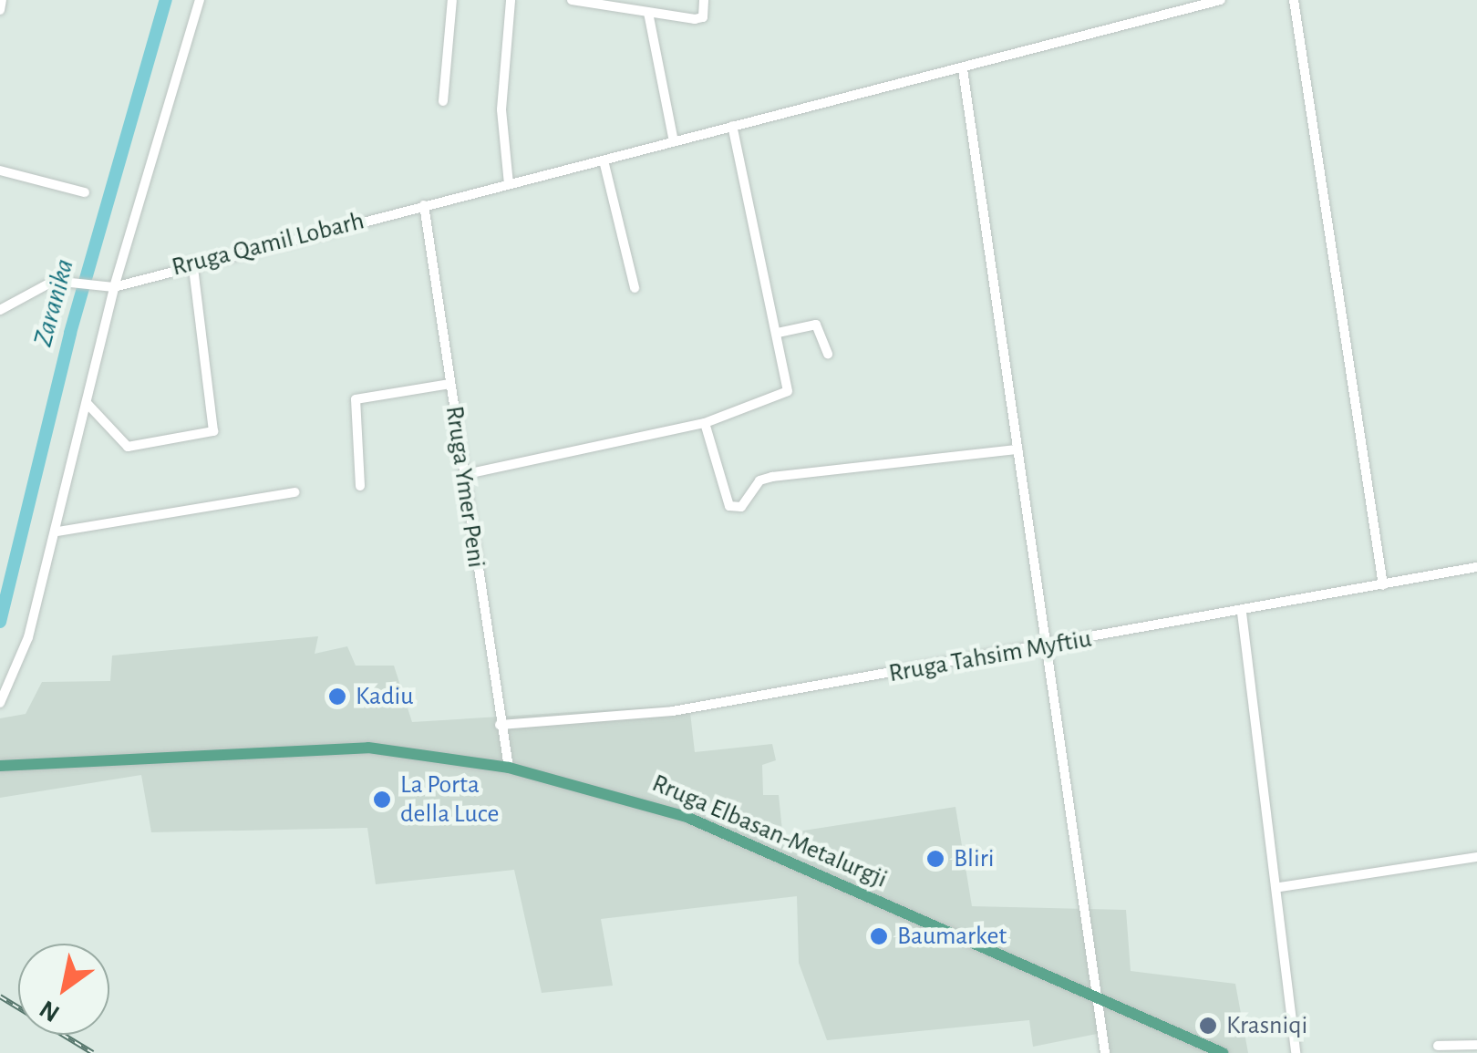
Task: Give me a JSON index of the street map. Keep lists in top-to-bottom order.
{
  "streets": {
    "main road": ["Rruga Elbasan-Metalurgji"],
    "street": ["Rruga Qamil Lobarh", "Rruga Ymer Peni", "Rruga Tahsim Myftiu"]
  },
  "crossings": [
    ["Rruga Qamil Lobarh", "Rruga Ymer Peni"],
    ["Rruga Ymer Peni", "Rruga Tahsim Myftiu"],
    ["Rruga Ymer Peni", "Rruga Elbasan-Metalurgji"]
  ],
  "water": ["Zaranika"],
  "places": [
    "Kadiu",
    "La Porta della Luce",
    "Bliri",
    "Baumarket",
    "Krasniqi"
  ],
  "north": "bottom left"
}
